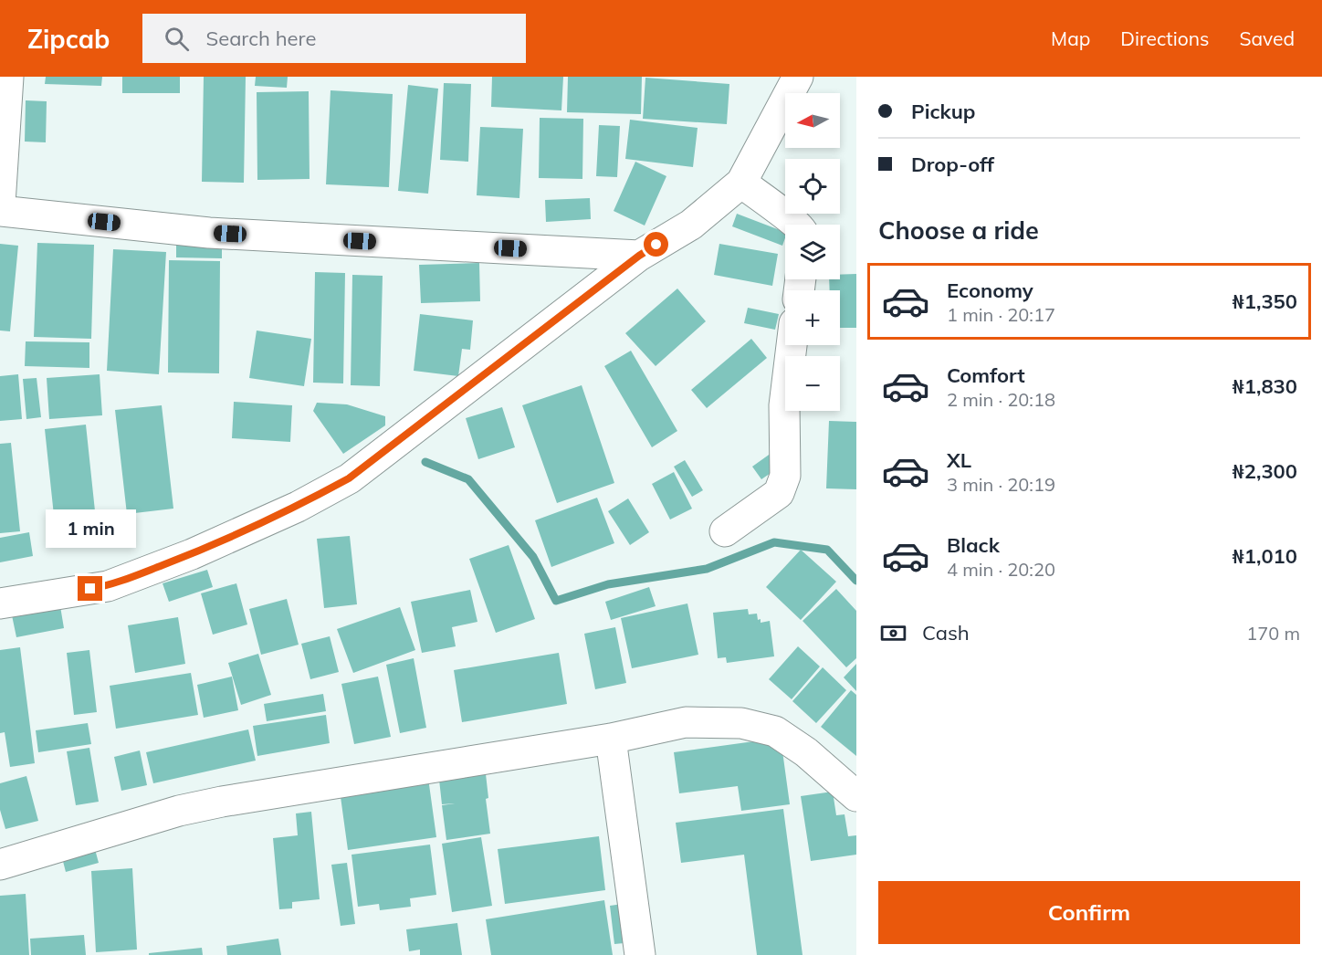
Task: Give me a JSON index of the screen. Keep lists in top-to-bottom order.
{
  "north": "left",
  "page": {
    "header": "Zipcab",
    "search": "Search here",
    "nav": ["Map", "Directions", "Saved"],
    "banner": ["Pickup", "Drop-off"],
    "map_buttons": ["+", "−"],
    "heading": "Choose a ride",
    "list": [
      {
        "name": "Economy",
        "note": "1 min · 20:17",
        "value": "₦1,350"
      },
      {
        "name": "Comfort",
        "note": "2 min · 20:18",
        "value": "₦1,830"
      },
      {
        "name": "XL",
        "note": "3 min · 20:19",
        "value": "₦2,300"
      },
      {
        "name": "Black",
        "note": "4 min · 20:20",
        "value": "₦1,010"
      }
    ],
    "bubble": "1 min",
    "pay": ["Cash", "170 m"],
    "buttons": "Confirm"
  }
}
